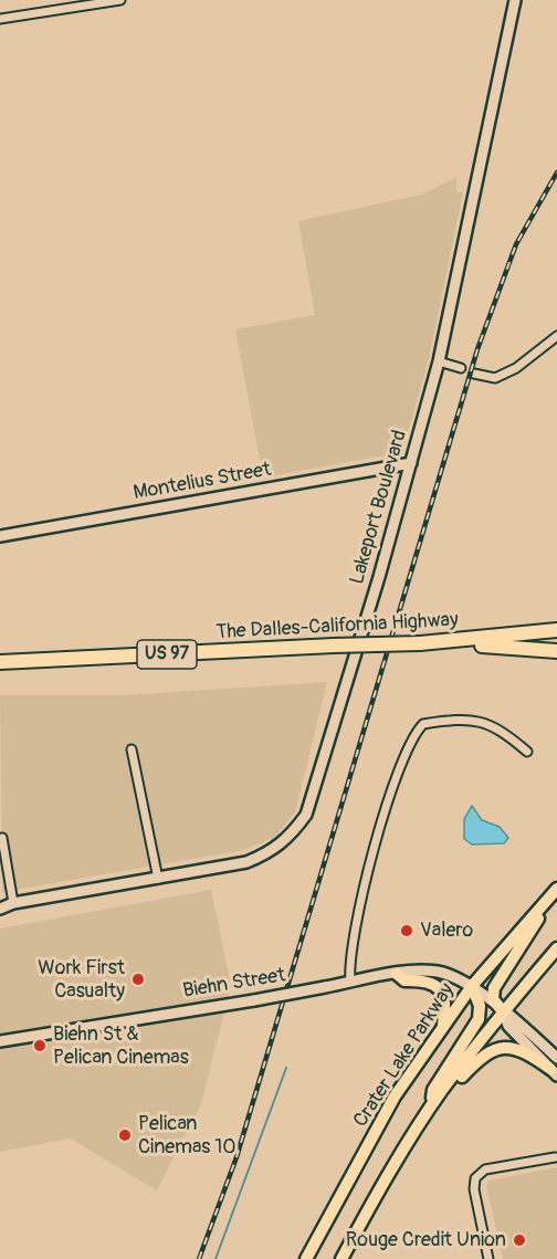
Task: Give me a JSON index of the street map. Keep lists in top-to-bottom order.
{
  "streets": {
    "highway": ["The Dalles-California Highway", "US 97"],
    "main road": ["Crater Lake Parkway"],
    "street": ["Montelius Street", "Lakeport Boulevard", "Biehn Street"]
  },
  "crossings": [
    ["Montelius Street", "Lakeport Boulevard"],
    ["The Dalles-California Highway", "US 97"],
    ["Biehn Street", "Crater Lake Parkway"]
  ],
  "places": [
    "Valero",
    "Work First Casualty",
    "Biehn St & Pelican Cinemas",
    "Pelican Cinemas 10",
    "Rouge Credit Union"
  ]
}
